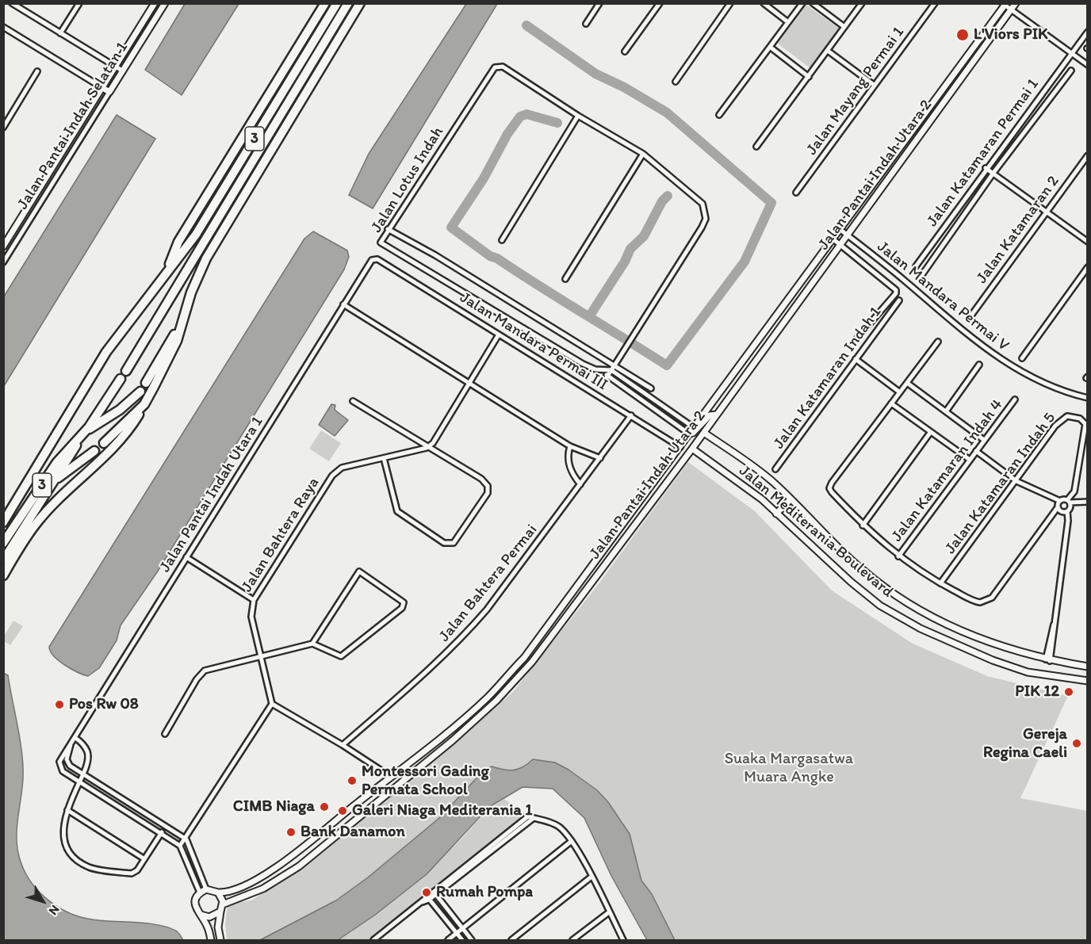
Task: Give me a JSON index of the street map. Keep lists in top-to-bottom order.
{
  "streets": {
    "highway": ["3"],
    "street": [
      "Jalan Mayang Permai 1",
      "Jalan Pantai Indah Selatan 1",
      "Jalan Katamaran Permai 1",
      "Jalan Pantai Indah Utara 2",
      "Jalan Lotus Indah",
      "Jalan Katamaran 2",
      "Jalan Mandara Permai V",
      "Jalan Mandara Permai III",
      "Jalan Katamaran Indah 1",
      "Jalan Katamaran Indah 4",
      "Jalan Katamaran Indah 5",
      "Jalan Pantai Indah Utara 1",
      "Jalan Mediterania Boulevard",
      "Jalan Bahtera Raya",
      "Jalan Bahtera Permai"
    ]
  },
  "crossings": [
    ["Jalan Pantai Indah Utara 2", "Jalan Mandara Permai V"],
    ["Jalan Pantai Indah Utara 2", "Jalan Mandara Permai III"],
    ["Jalan Pantai Indah Utara 2", "Jalan Katamaran Indah 1"],
    ["Jalan Pantai Indah Utara 2", "Jalan Mediterania Boulevard"],
    ["Jalan Mandara Permai III", "Jalan Pantai Indah Utara 1"],
    ["Jalan Mandara Permai III", "Jalan Bahtera Permai"]
  ],
  "parks": ["Suaka Margasatwa Muara Angke"],
  "places": [
    "L'Viors PIK",
    "PIK 12",
    "Pos Rw 08",
    "Gereja Regina Caeli",
    "Montessori Gading Permata School",
    "CIMB Niaga",
    "Galeri Niaga Mediterania 1",
    "Bank Danamon",
    "Rumah Pompa"
  ],
  "north": "bottom right"
}
